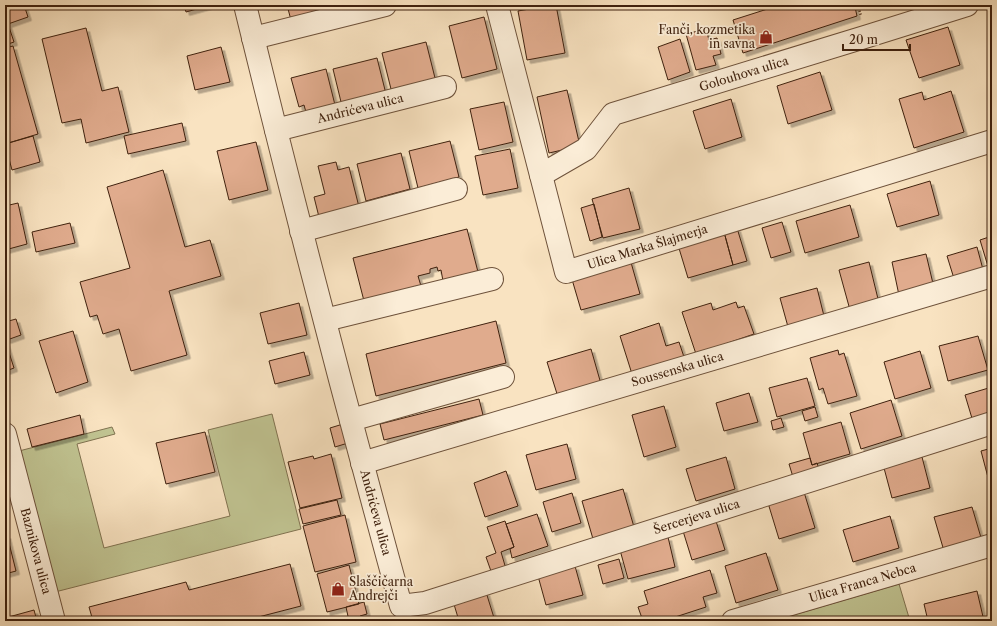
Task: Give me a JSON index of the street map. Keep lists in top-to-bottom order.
{
  "streets": {
    "street": [
      "Golouhova ulica",
      "Andrićeva ulica",
      "Ulica Marka Šlajmerja",
      "Soussenska ulica",
      "Šercerjeva ulica",
      "Baznikova ulica",
      "Ulica Franca Nebca"
    ]
  },
  "crossings": [
    ["Golouhova ulica", "Ulica Marka Šlajmerja"],
    ["Andrićeva ulica", "Soussenska ulica"],
    ["Andrićeva ulica", "Šercerjeva ulica"]
  ],
  "places": {
    "shop": ["Fanči, kozmetika in savna", "Slaščičarna Andrejči"]
  },
  "scale_bar": "20 m"
}
